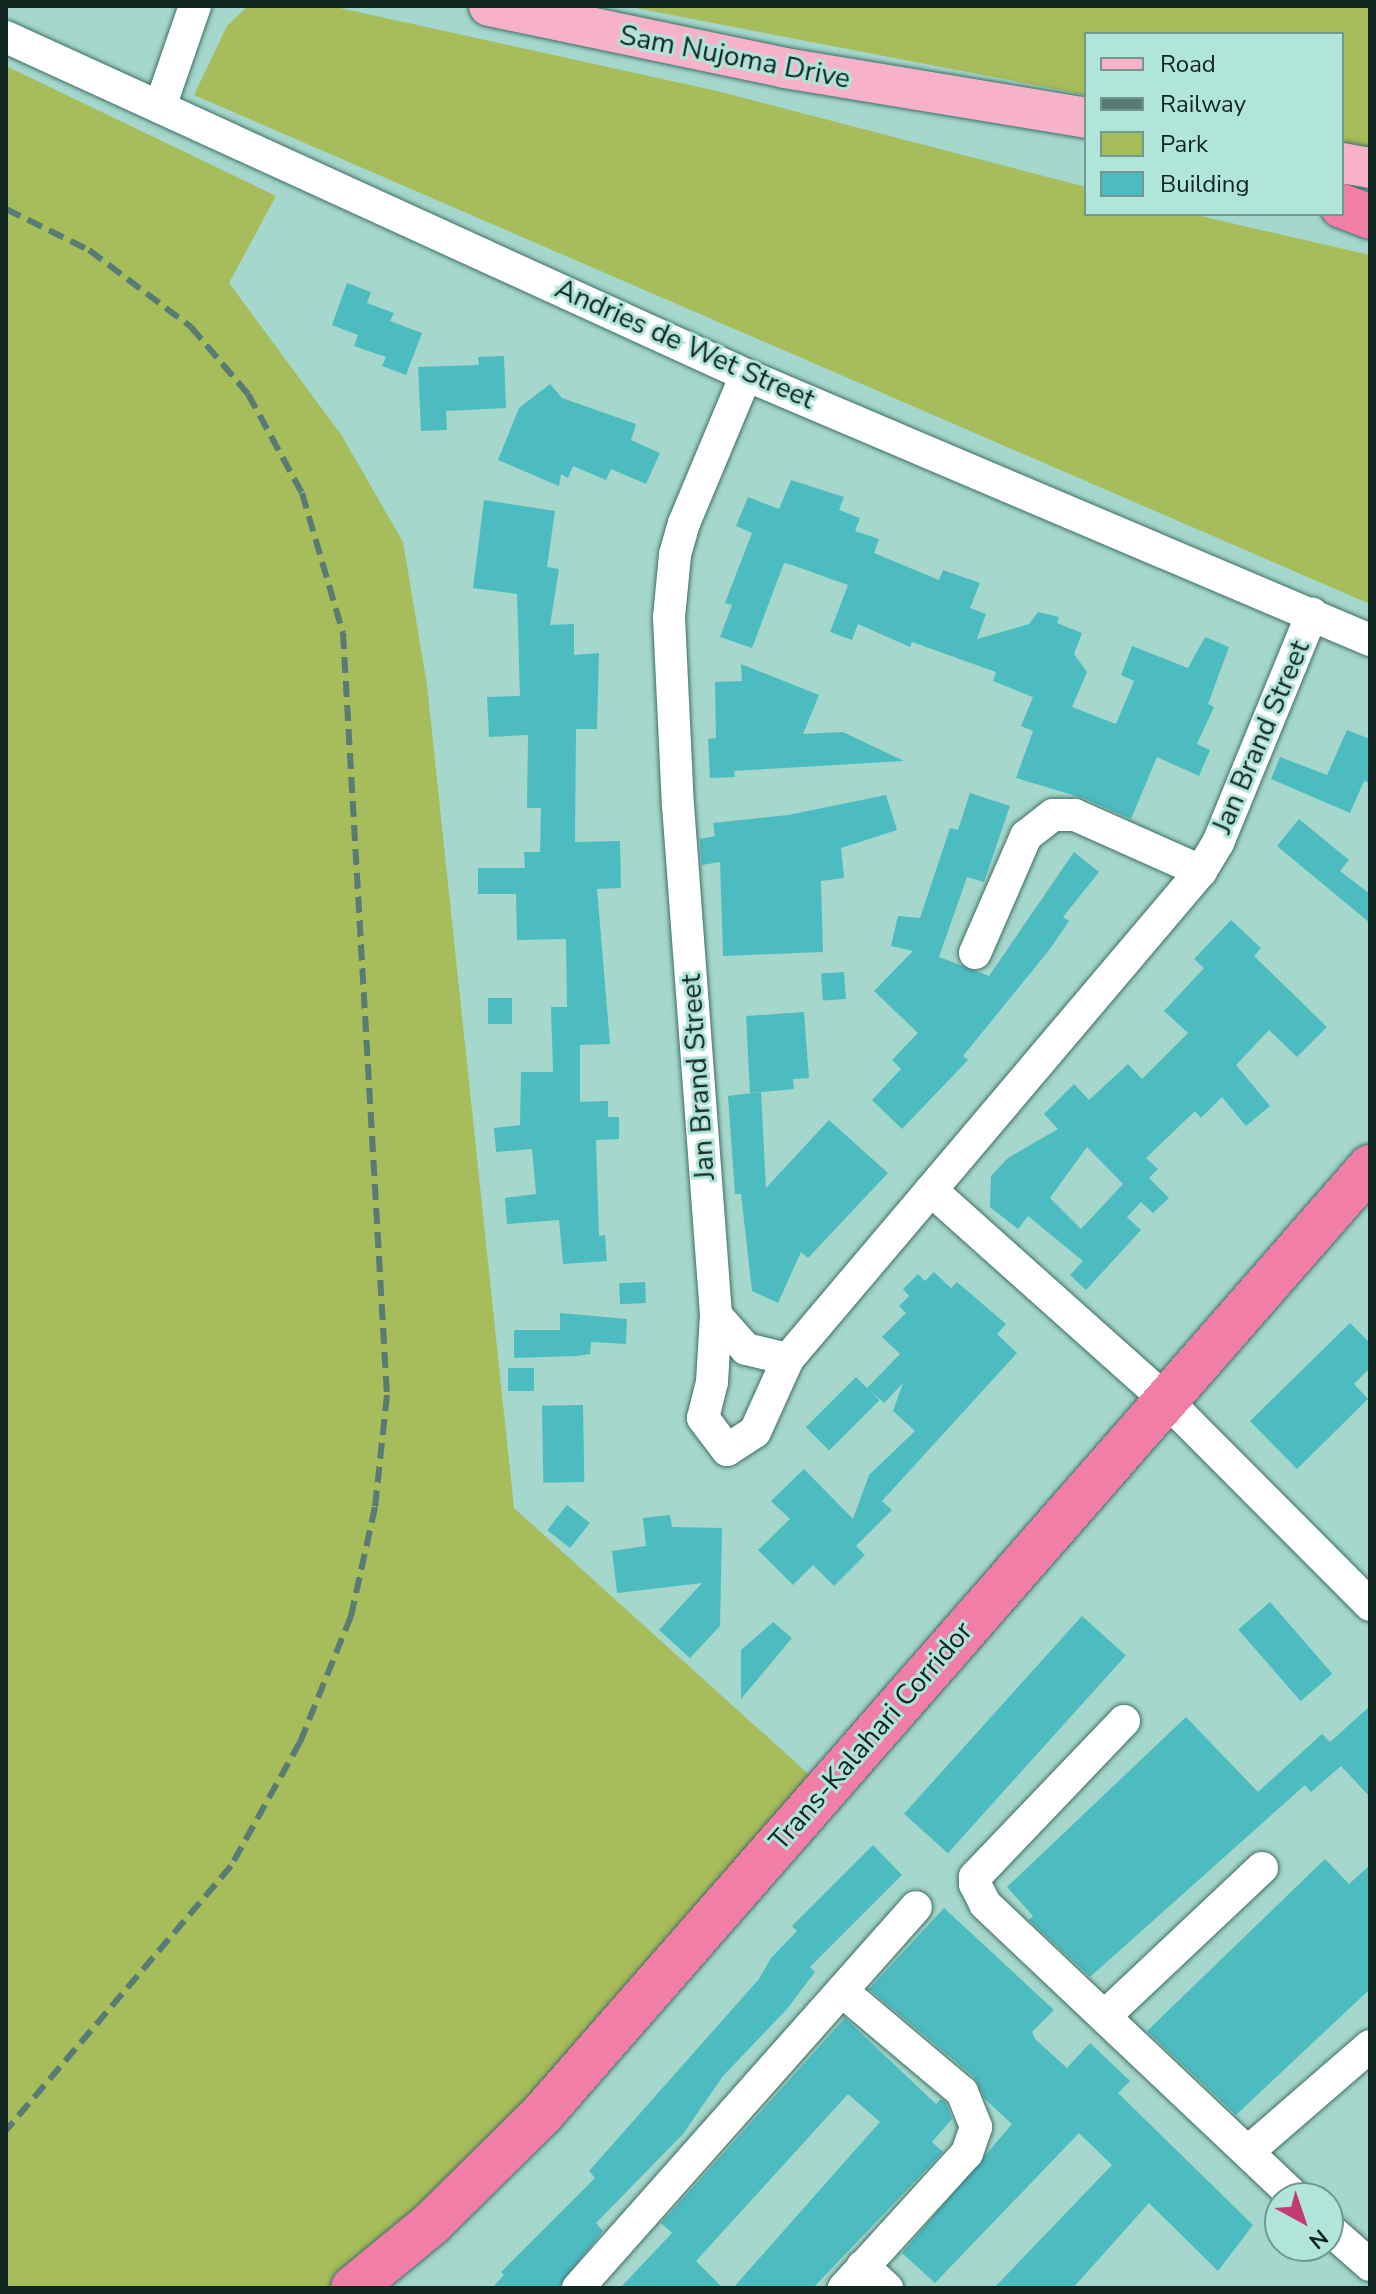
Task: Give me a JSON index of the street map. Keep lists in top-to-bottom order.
{
  "streets": {
    "highway": ["Trans-Kalahari Corridor"],
    "main road": ["Sam Nujoma Drive"],
    "street": ["Andries de Wet Street", "Jan Brand Street"]
  },
  "crossings": [
    ["Andries de Wet Street", "Jan Brand Street"]
  ],
  "legend": [
    "Road",
    "Railway",
    "Park",
    "Building"
  ],
  "north": "bottom right"
}
